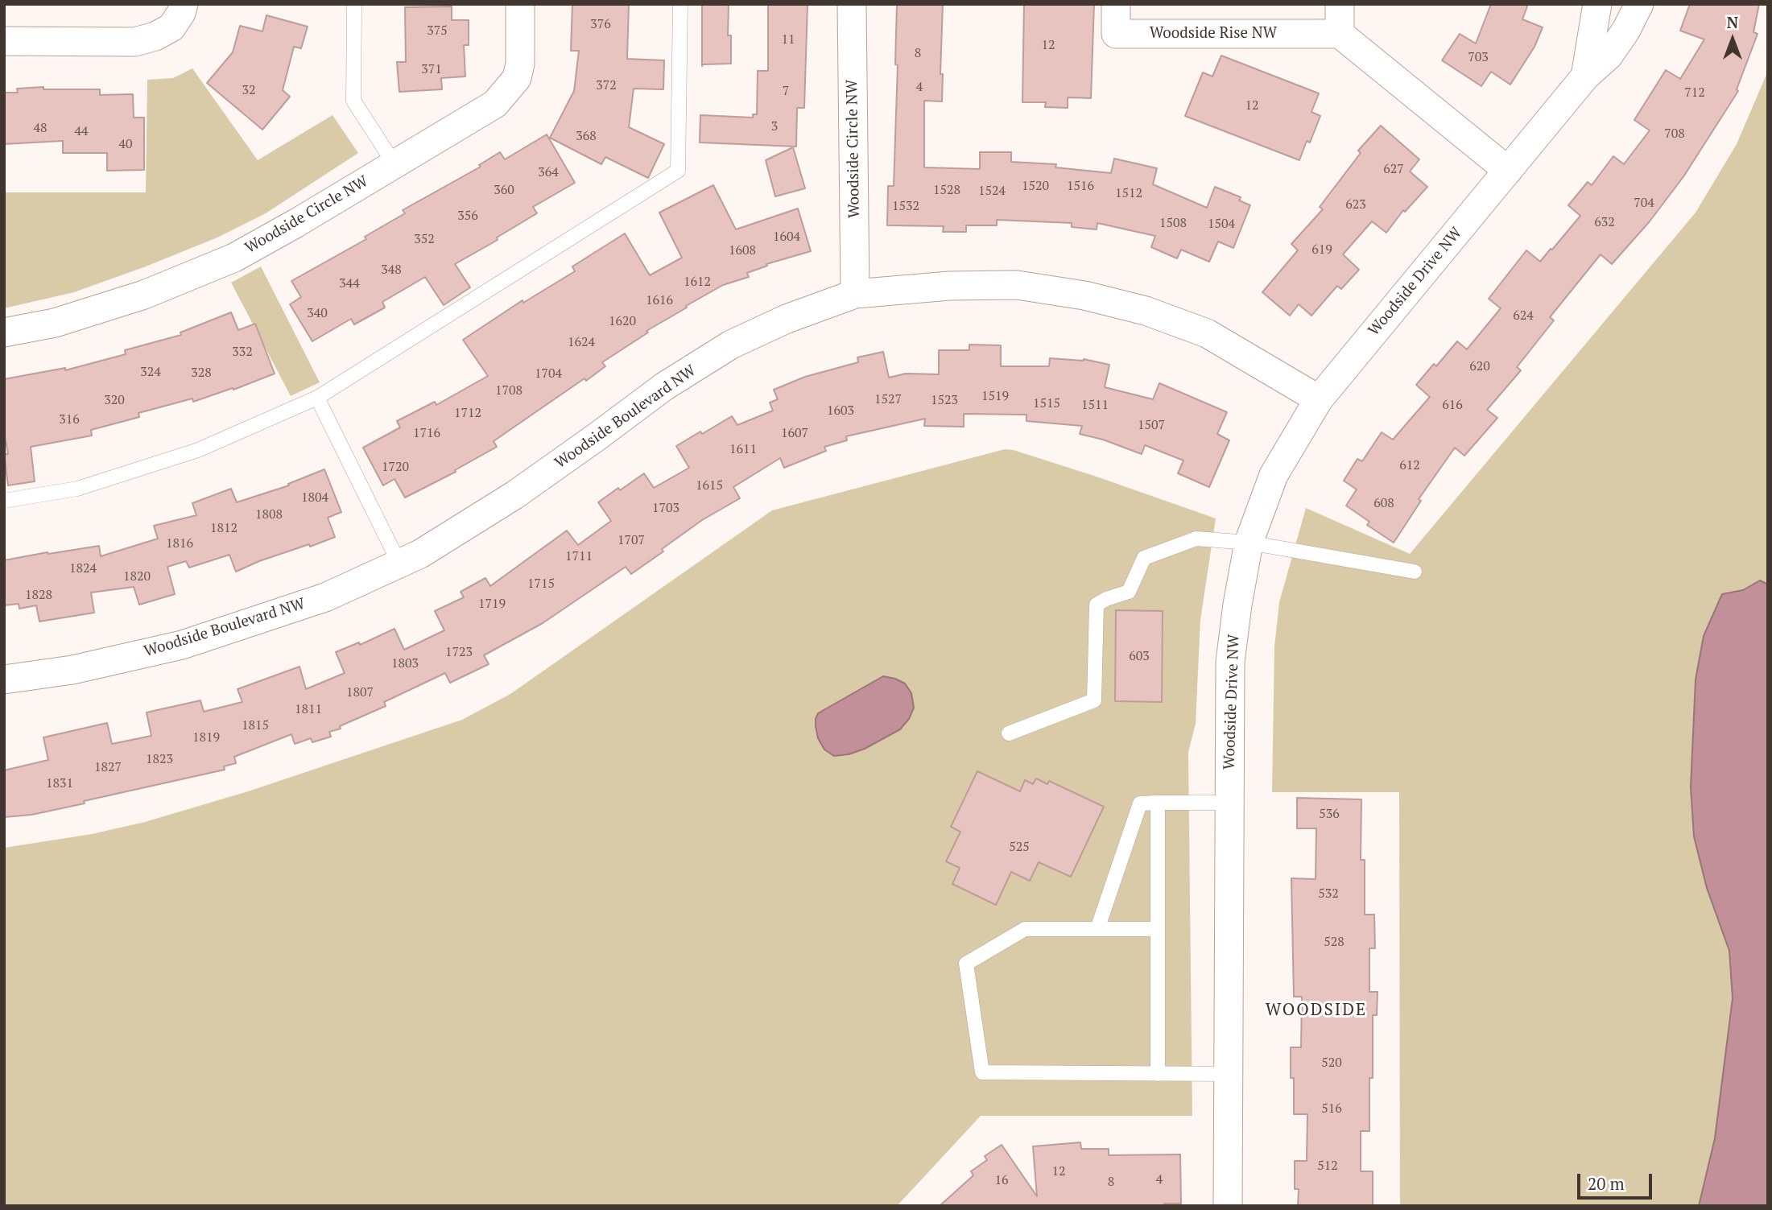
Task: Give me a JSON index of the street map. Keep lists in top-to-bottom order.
{
  "streets": {
    "street": [
      "Woodside Rise NW",
      "Woodside Circle NW",
      "Woodside Drive NW",
      "Woodside Boulevard NW"
    ]
  },
  "crossings": [
    ["Woodside Circle NW", "Woodside Boulevard NW"],
    ["Woodside Drive NW", "Woodside Boulevard NW"]
  ],
  "districts": ["WOODSIDE"],
  "house_numbers": [
    "376",
    "375",
    "11",
    "12",
    "8",
    "703",
    "371",
    "372",
    "4",
    "32",
    "7",
    "712",
    "12",
    "3",
    "48",
    "44",
    "708",
    "368",
    "40",
    "627",
    "364",
    "1520",
    "1516",
    "360",
    "1528",
    "1524",
    "1512",
    "704",
    "623",
    "1532",
    "356",
    "632",
    "1508",
    "1504",
    "1604",
    "352",
    "619",
    "1608",
    "348",
    "1612",
    "344",
    "1616",
    "340",
    "624",
    "1620",
    "1624",
    "332",
    "620",
    "324",
    "328",
    "1704",
    "1708",
    "1519",
    "1527",
    "320",
    "1523",
    "1515",
    "1511",
    "616",
    "1603",
    "1712",
    "316",
    "1507",
    "1716",
    "1607",
    "1611",
    "612",
    "1720",
    "1615",
    "1804",
    "608",
    "1703",
    "1808",
    "1812",
    "1707",
    "1816",
    "1711",
    "1824",
    "1820",
    "1715",
    "1828",
    "1719",
    "1723",
    "603",
    "1803",
    "1807",
    "1811",
    "1815",
    "1819",
    "1823",
    "1827",
    "1831",
    "536",
    "525",
    "532",
    "528",
    "520",
    "516",
    "512",
    "12",
    "4",
    "16",
    "8"
  ],
  "scale_bar": "20 m",
  "north": "top"
}
